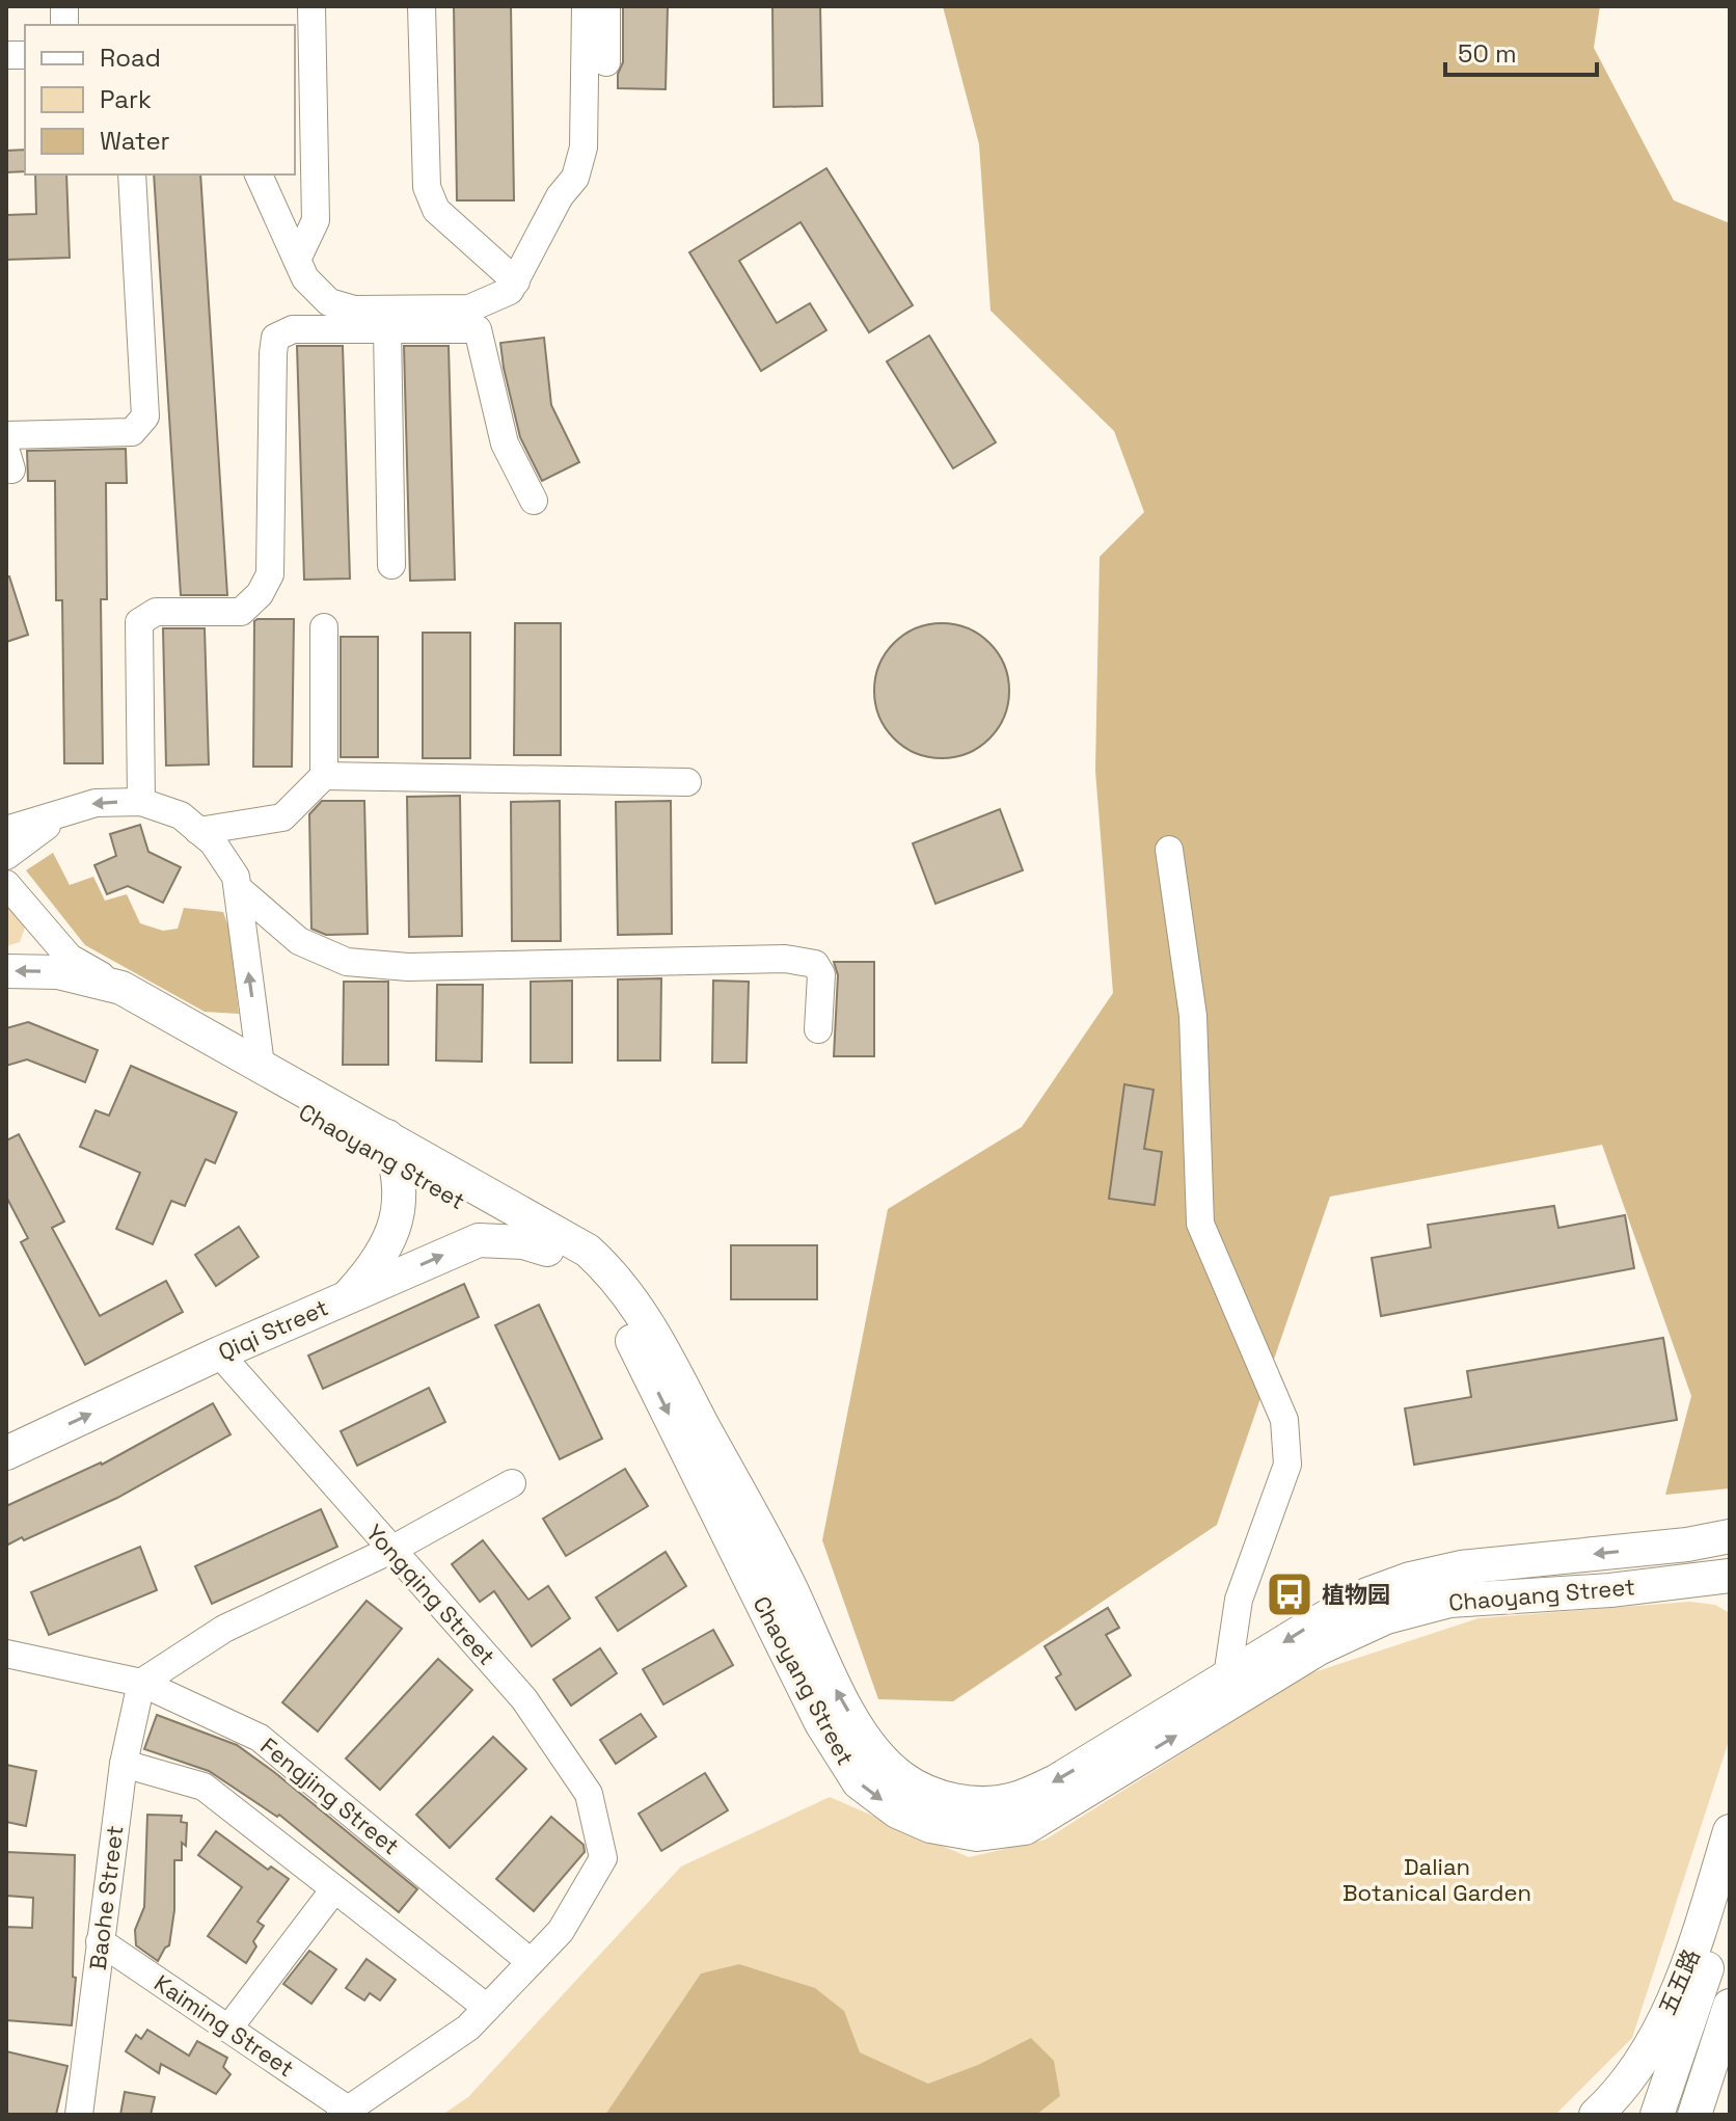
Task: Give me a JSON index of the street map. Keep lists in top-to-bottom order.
{
  "streets": {
    "main road": ["Chaoyang Street", "Qiqi Street", "五五路"],
    "street": [
      "Yongqing Street",
      "Fengjing Street",
      "Baohe Street",
      "Kaiming Street"
    ]
  },
  "crossings": [
    ["Chaoyang Street", "Qiqi Street"],
    ["Qiqi Street", "Yongqing Street"],
    ["Yongqing Street", "Fengjing Street"],
    ["Fengjing Street", "Baohe Street"],
    ["Baohe Street", "Kaiming Street"]
  ],
  "one_way": ["Qiqi Street"],
  "parks": ["Dalian Botanical Garden"],
  "places": {
    "bus stop": ["植物园"]
  },
  "legend": ["Road", "Park", "Water"],
  "scale_bar": "50 m"
}
